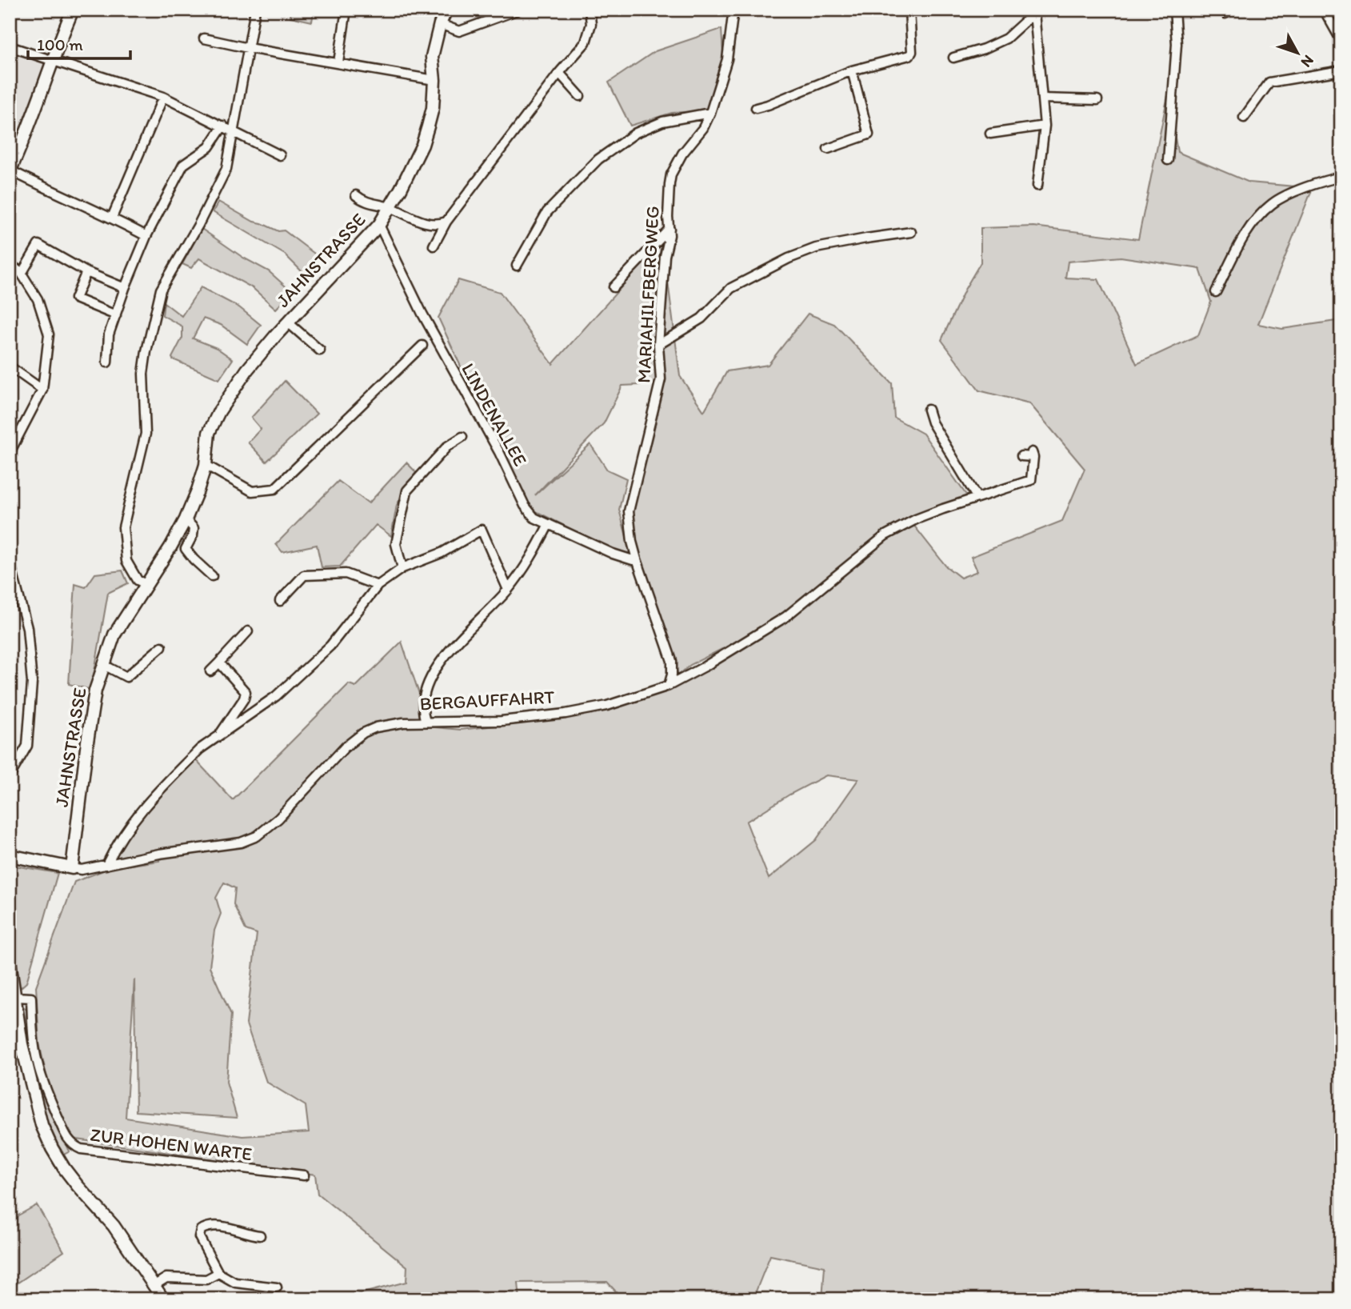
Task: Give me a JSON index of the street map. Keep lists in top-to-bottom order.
{
  "streets": {
    "street": [
      "JAHNSTRASSE",
      "MARIAHILFBERGWEG",
      "LINDENALLEE",
      "BERGAUFFAHRT",
      "ZUR HOHEN WARTE"
    ]
  },
  "crossings": [
    ["JAHNSTRASSE", "LINDENALLEE"],
    ["JAHNSTRASSE", "BERGAUFFAHRT"],
    ["MARIAHILFBERGWEG", "LINDENALLEE"],
    ["MARIAHILFBERGWEG", "BERGAUFFAHRT"]
  ],
  "scale_bar": "100 m",
  "north": "bottom right"
}
